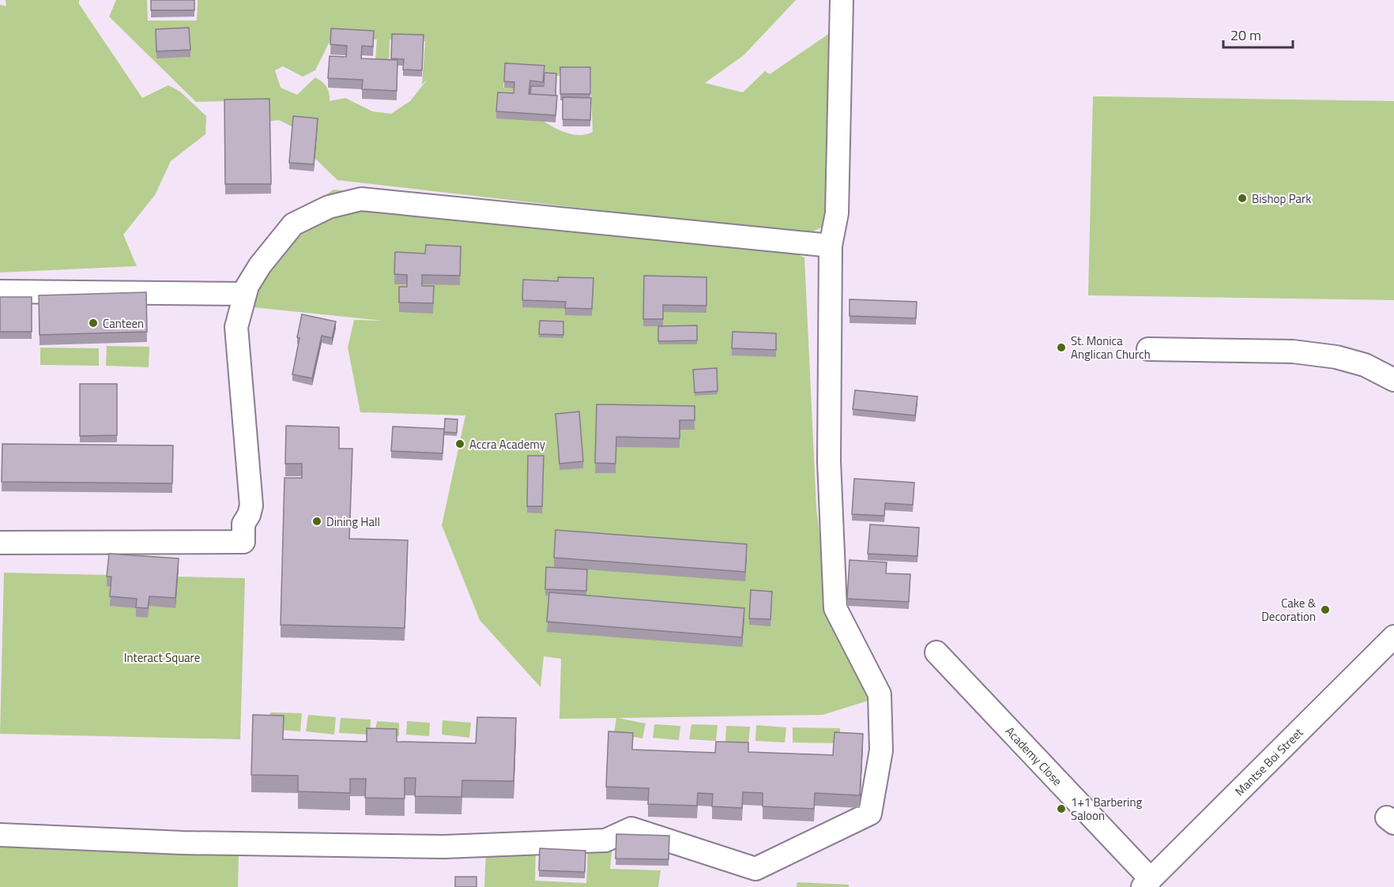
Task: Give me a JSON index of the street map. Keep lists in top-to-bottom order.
{
  "streets": {
    "street": ["Academy Close", "Mantse Boi Street"]
  },
  "crossings": [
    ["Academy Close", "Mantse Boi Street"]
  ],
  "parks": ["Interact Square"],
  "places": [
    "Bishop Park",
    "Canteen",
    "St. Monica Anglican Church",
    "Accra Academy",
    "Dining Hall",
    "Cake & Decoration",
    "1+1 Barbering Saloon"
  ],
  "scale_bar": "20 m"
}
